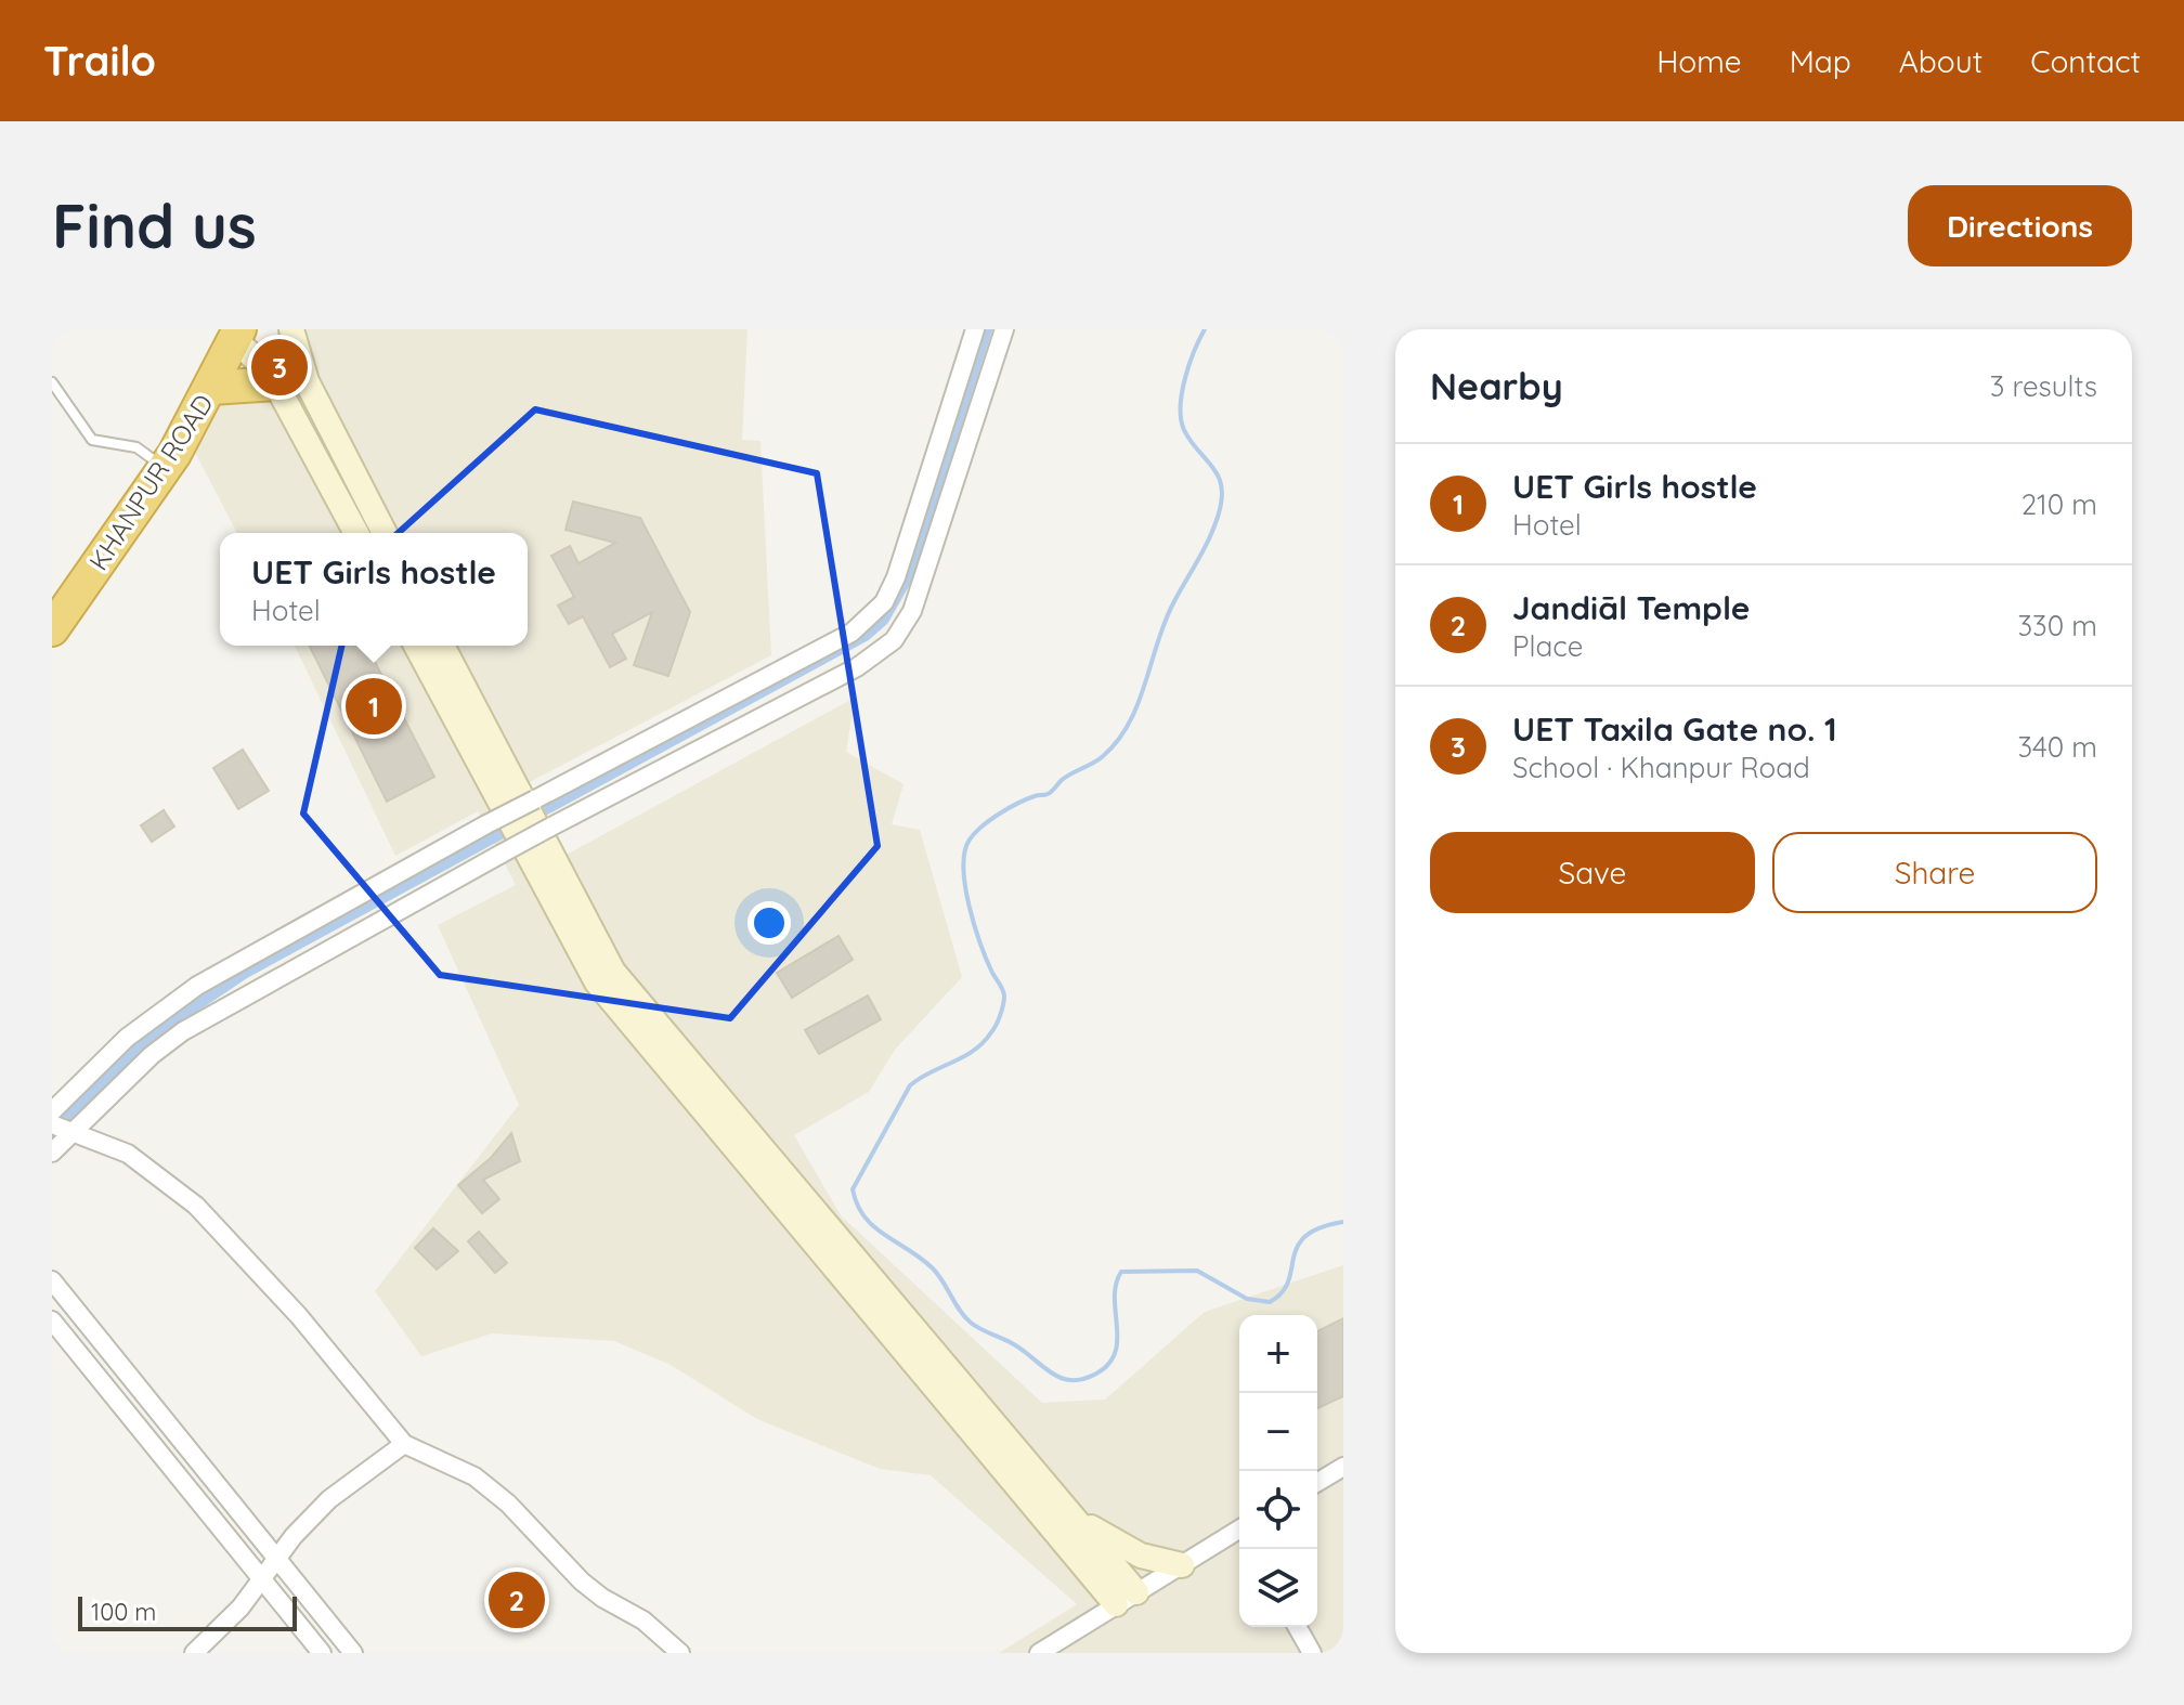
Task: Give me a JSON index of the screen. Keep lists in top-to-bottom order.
{
  "streets": {
    "highway": ["KHANPUR ROAD"]
  },
  "scale_bar": "100 m",
  "page": {
    "header": "Trailo",
    "nav": [
      "Home",
      "Map",
      "About",
      "Contact"
    ],
    "buttons": [
      "Directions",
      ["Save", "Share"]
    ],
    "title": "Find us",
    "heading": ["Nearby", "3 results"],
    "pins": ["3", "1", "2"],
    "list": [
      {
        "mark": "1",
        "name": "UET Girls hostle",
        "note": "Hotel",
        "value": "210 m"
      },
      {
        "mark": "2",
        "name": "Jandiāl Temple",
        "note": "Place",
        "value": "330 m"
      },
      {
        "mark": "3",
        "name": "UET Taxila Gate no. 1",
        "note": "School · Khanpur Road",
        "value": "340 m"
      }
    ],
    "popup": ["UET Girls hostle", "Hotel"],
    "map_buttons": ["+", "−"],
    "scale": "100 m"
  }
}
